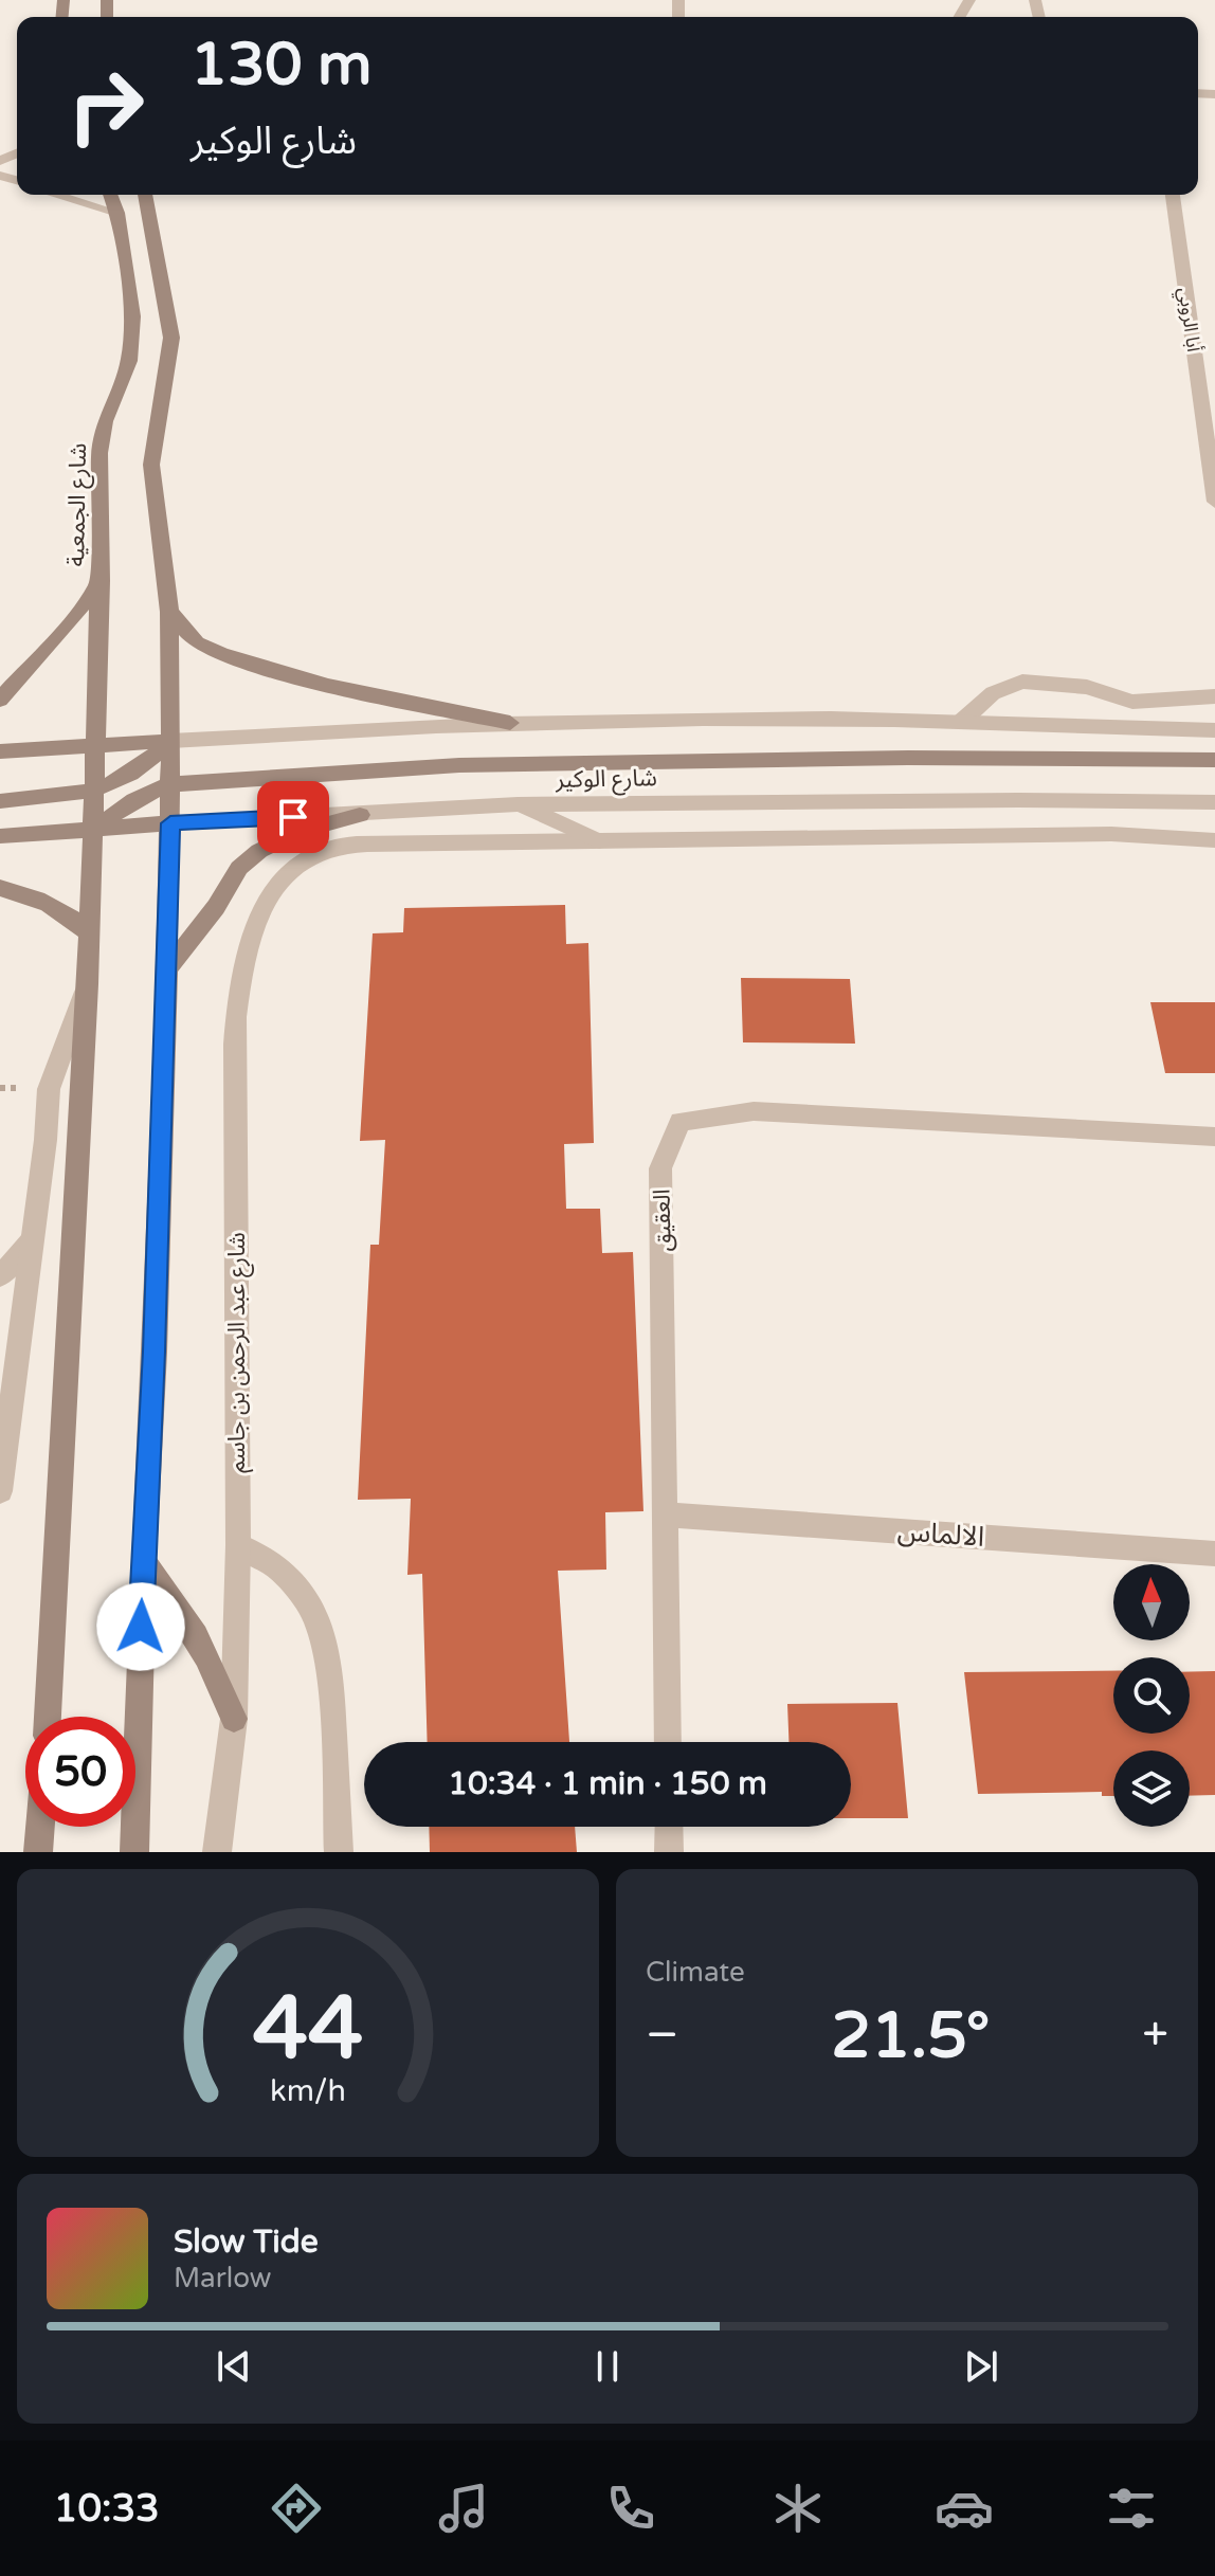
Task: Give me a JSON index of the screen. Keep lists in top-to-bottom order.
{
  "streets": {
    "main road": ["شارع الجمعية", "شارع الوكير"],
    "street": [
      "أبا الروبي",
      "العقيق",
      "شارع عبد الرحمن بن جاسم",
      "الالماس"
    ]
  },
  "crossings": [
    ["العقيق", "الالماس"]
  ],
  "north": "top",
  "page": {
    "turn": ["130 m", "شارع الوكير"],
    "limit": "50",
    "trip": "10:34 · 1 min · 150 m",
    "tile": "Climate",
    "heat": ["−", "21.5°", "+"],
    "song": ["Slow Tide", "Marlow"],
    "tabs": "10:33",
    "gauge": ["44", "km/h"]
  }
}
